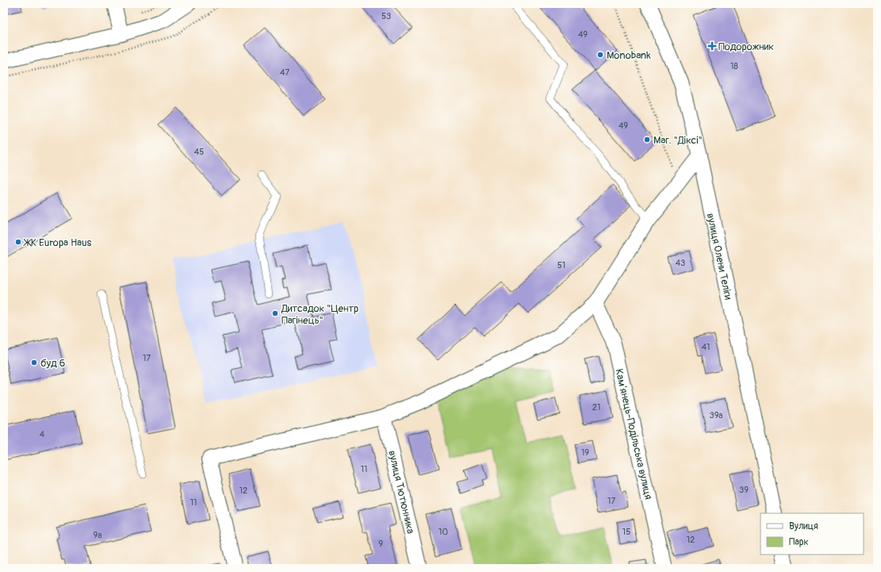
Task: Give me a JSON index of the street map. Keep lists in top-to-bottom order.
{
  "streets": {
    "street": ["вулиця Олени Теліги", "Камʼянець-Подільська вулиця", "вулиця Тютюнника"]
  },
  "places": {
    "health": ["Подорожник"],
    "other": [
      "Monobank",
      "Маг. \"Діксі\"",
      "ЖК Europa Haus",
      "Дитсадок \"Центр Пагінець\"",
      "буд 6"
    ]
  },
  "house_numbers": [
    "53",
    "49",
    "18",
    "47",
    "49",
    "45",
    "43",
    "51",
    "41",
    "17",
    "21",
    "39а",
    "4",
    "19",
    "11",
    "39",
    "12",
    "17",
    "11",
    "10",
    "15",
    "9а",
    "12",
    "9"
  ],
  "legend": ["Вулиця", "Парк"]
}
